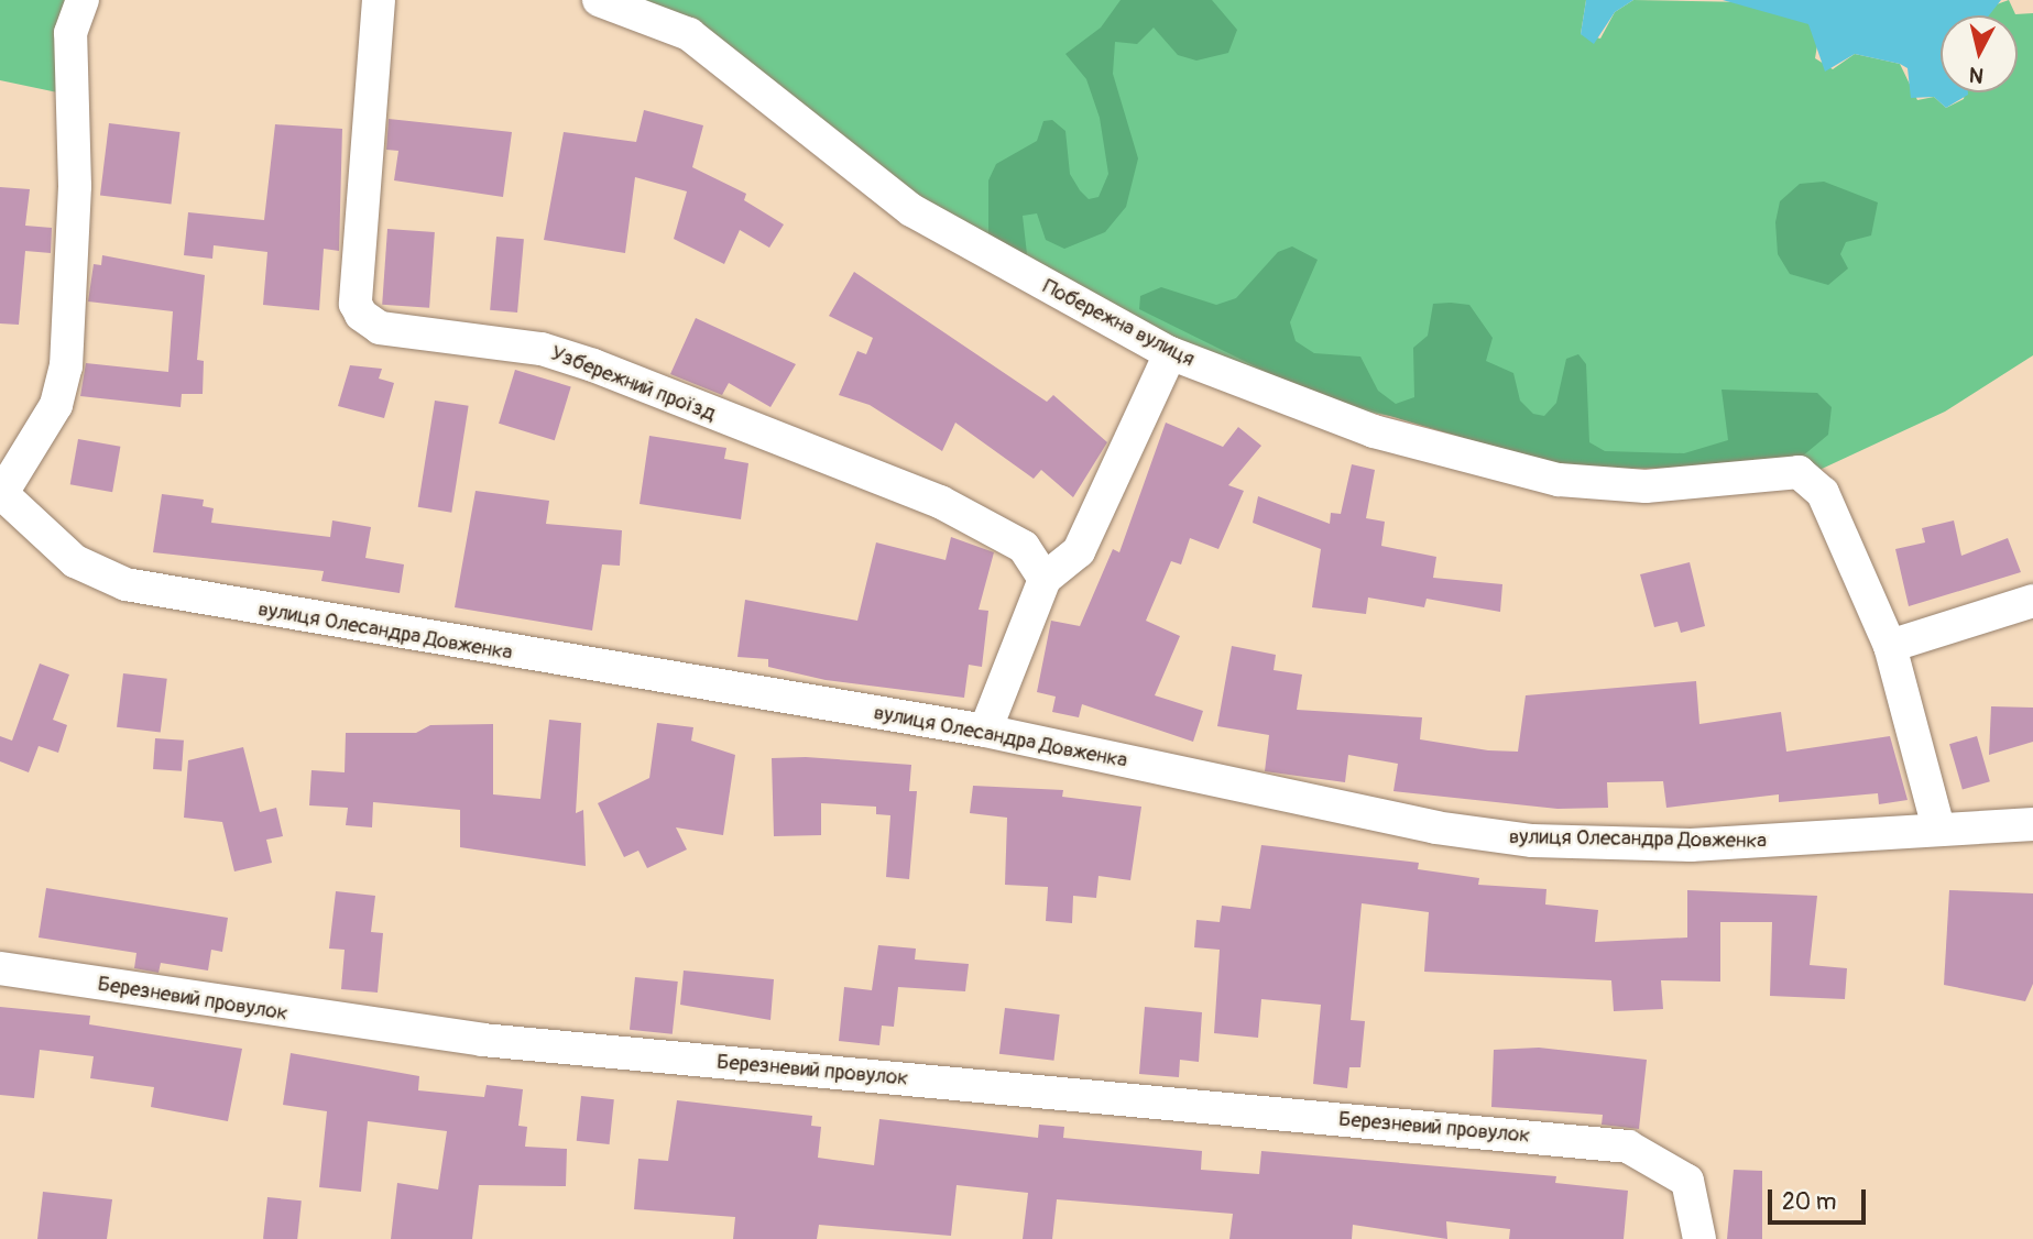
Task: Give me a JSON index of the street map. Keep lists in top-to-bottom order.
{
  "streets": {
    "street": [
      "Побережна вулиця",
      "Узбережний проїзд",
      "вулиця Олесандра Довженка",
      "Березневий провулок"
    ]
  },
  "scale_bar": "20 m",
  "north": "bottom"
}
